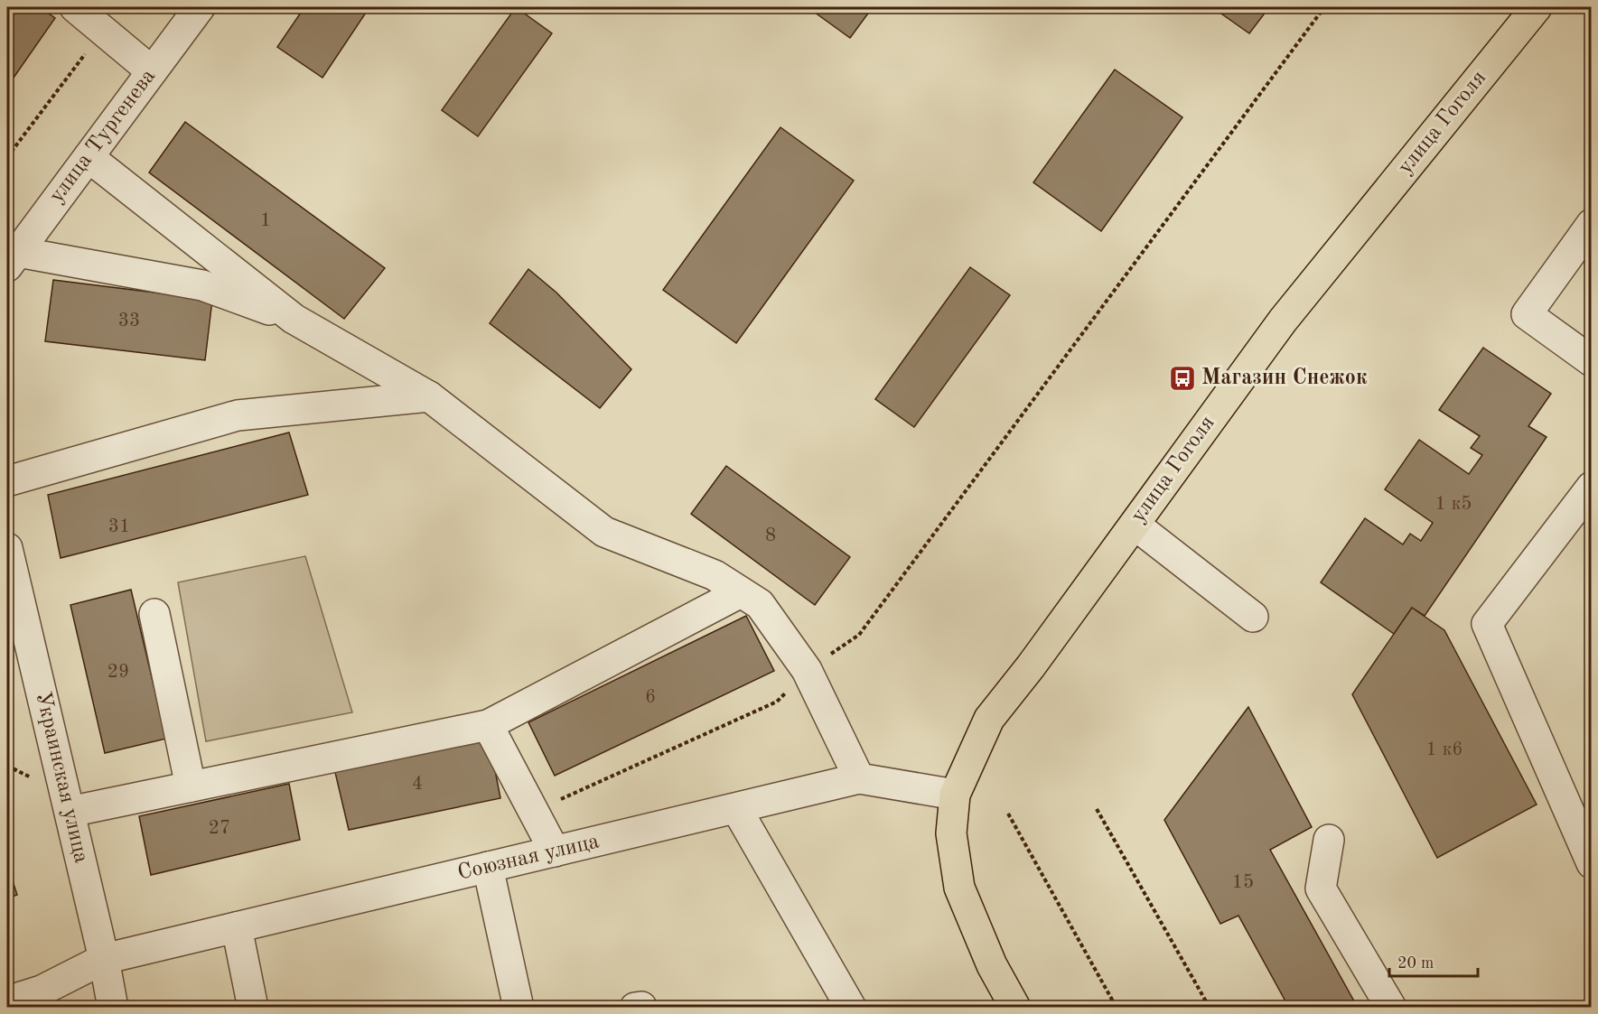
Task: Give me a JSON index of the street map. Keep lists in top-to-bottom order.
{
  "streets": {
    "main road": ["улица Гоголя"],
    "street": ["улица Тургенева", "Украинская улица", "Союзная улица"]
  },
  "crossings": [
    ["улица Гоголя", "Союзная улица"],
    ["Украинская улица", "Союзная улица"]
  ],
  "places": {
    "bus stop": ["Магазин Снежок"]
  },
  "house_numbers": [
    "1",
    "33",
    "1 к5",
    "31",
    "8",
    "29",
    "6",
    "1 к6",
    "4",
    "27",
    "15"
  ],
  "scale_bar": "20 m"
}
